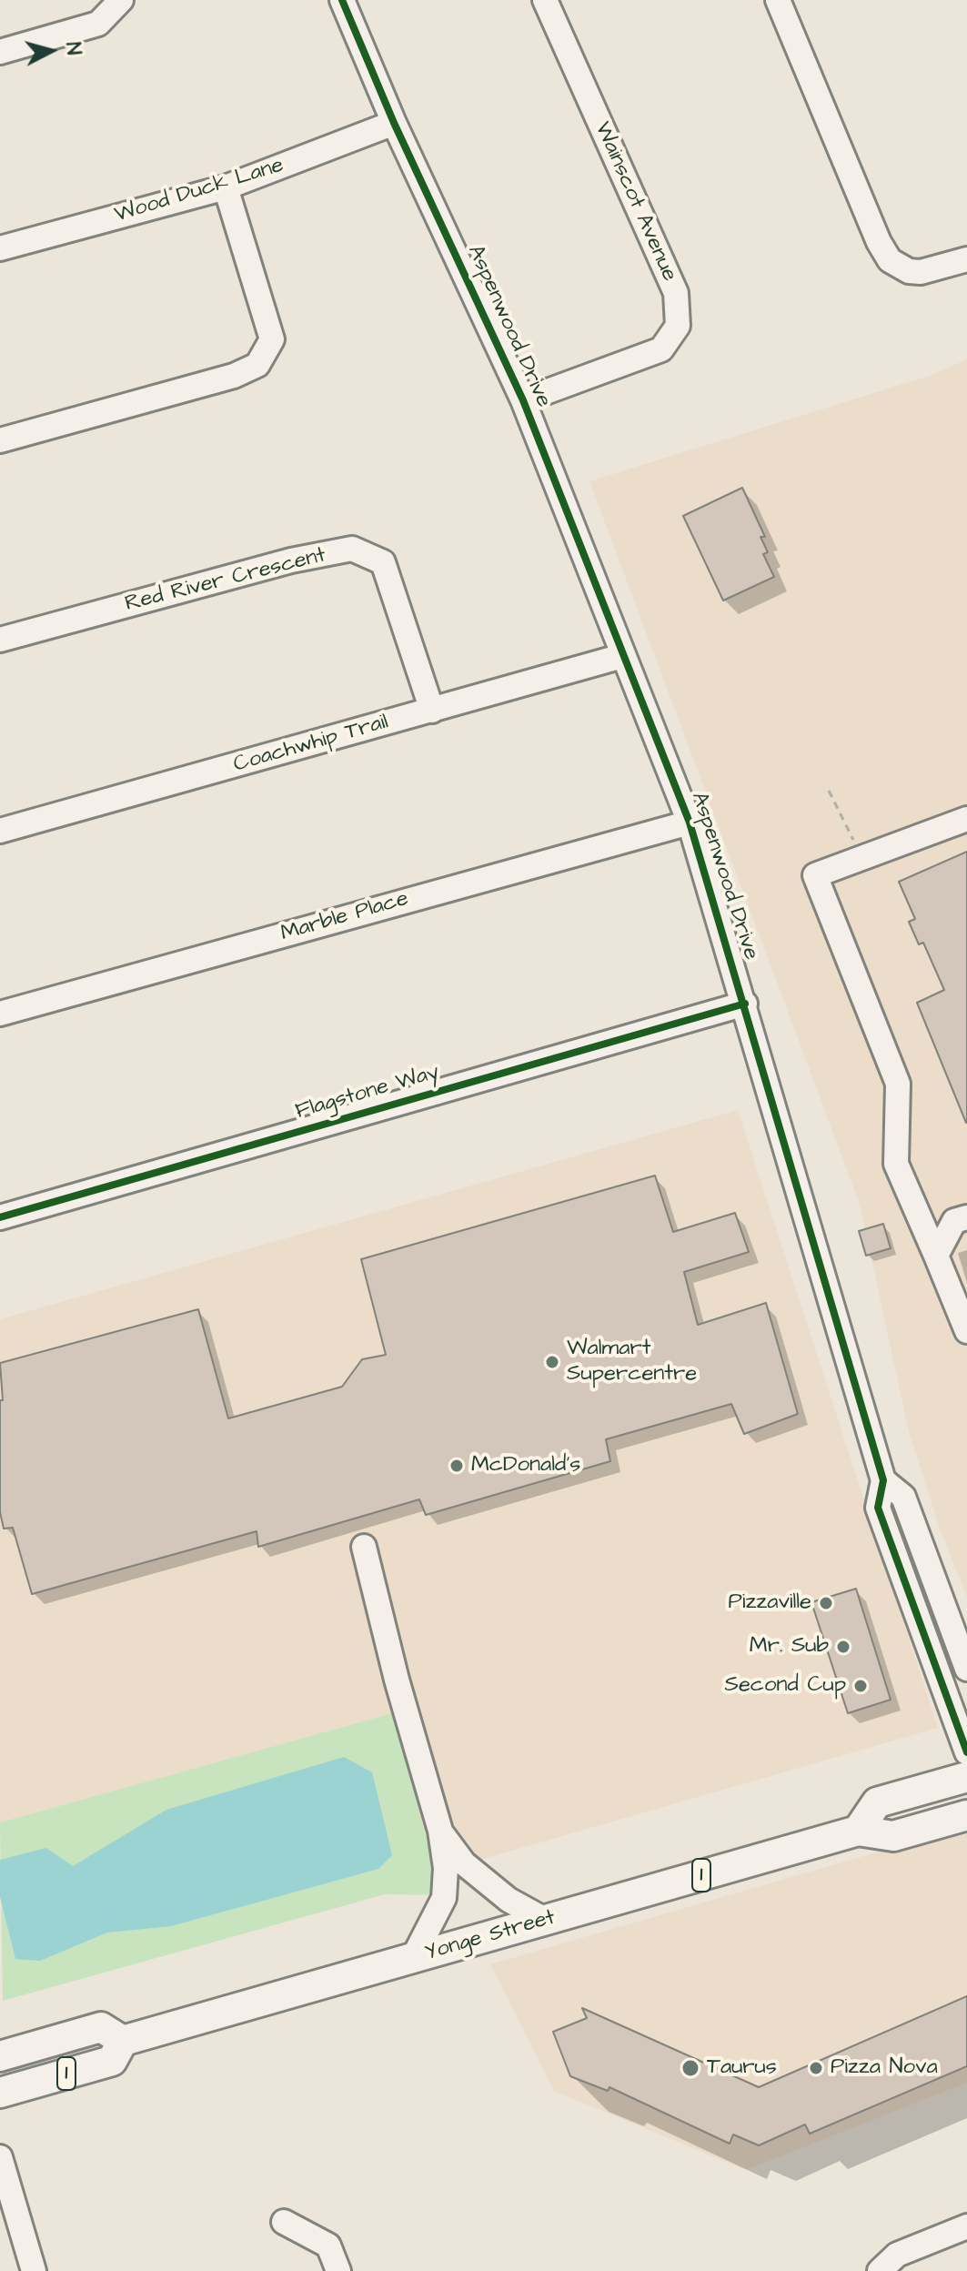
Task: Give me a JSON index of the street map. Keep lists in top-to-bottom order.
{
  "streets": {
    "main road": ["1", "Yonge Street"],
    "street": [
      "Wood Duck Lane",
      "Wainscot Avenue",
      "Aspenwood Drive",
      "Red River Crescent",
      "Coachwhip Trail",
      "Marble Place",
      "Flagstone Way"
    ]
  },
  "crossings": [
    ["Wood Duck Lane", "Aspenwood Drive"],
    ["Wainscot Avenue", "Aspenwood Drive"],
    ["Aspenwood Drive", "Coachwhip Trail"],
    ["Aspenwood Drive", "Marble Place"],
    ["Aspenwood Drive", "Flagstone Way"],
    ["Red River Crescent", "Coachwhip Trail"],
    ["1", "Yonge Street"]
  ],
  "places": [
    "Walmart Supercentre",
    "McDonald's",
    "Pizzaville",
    "Mr. Sub",
    "Second Cup",
    "Taurus",
    "Pizza Nova"
  ],
  "north": "right"
}
